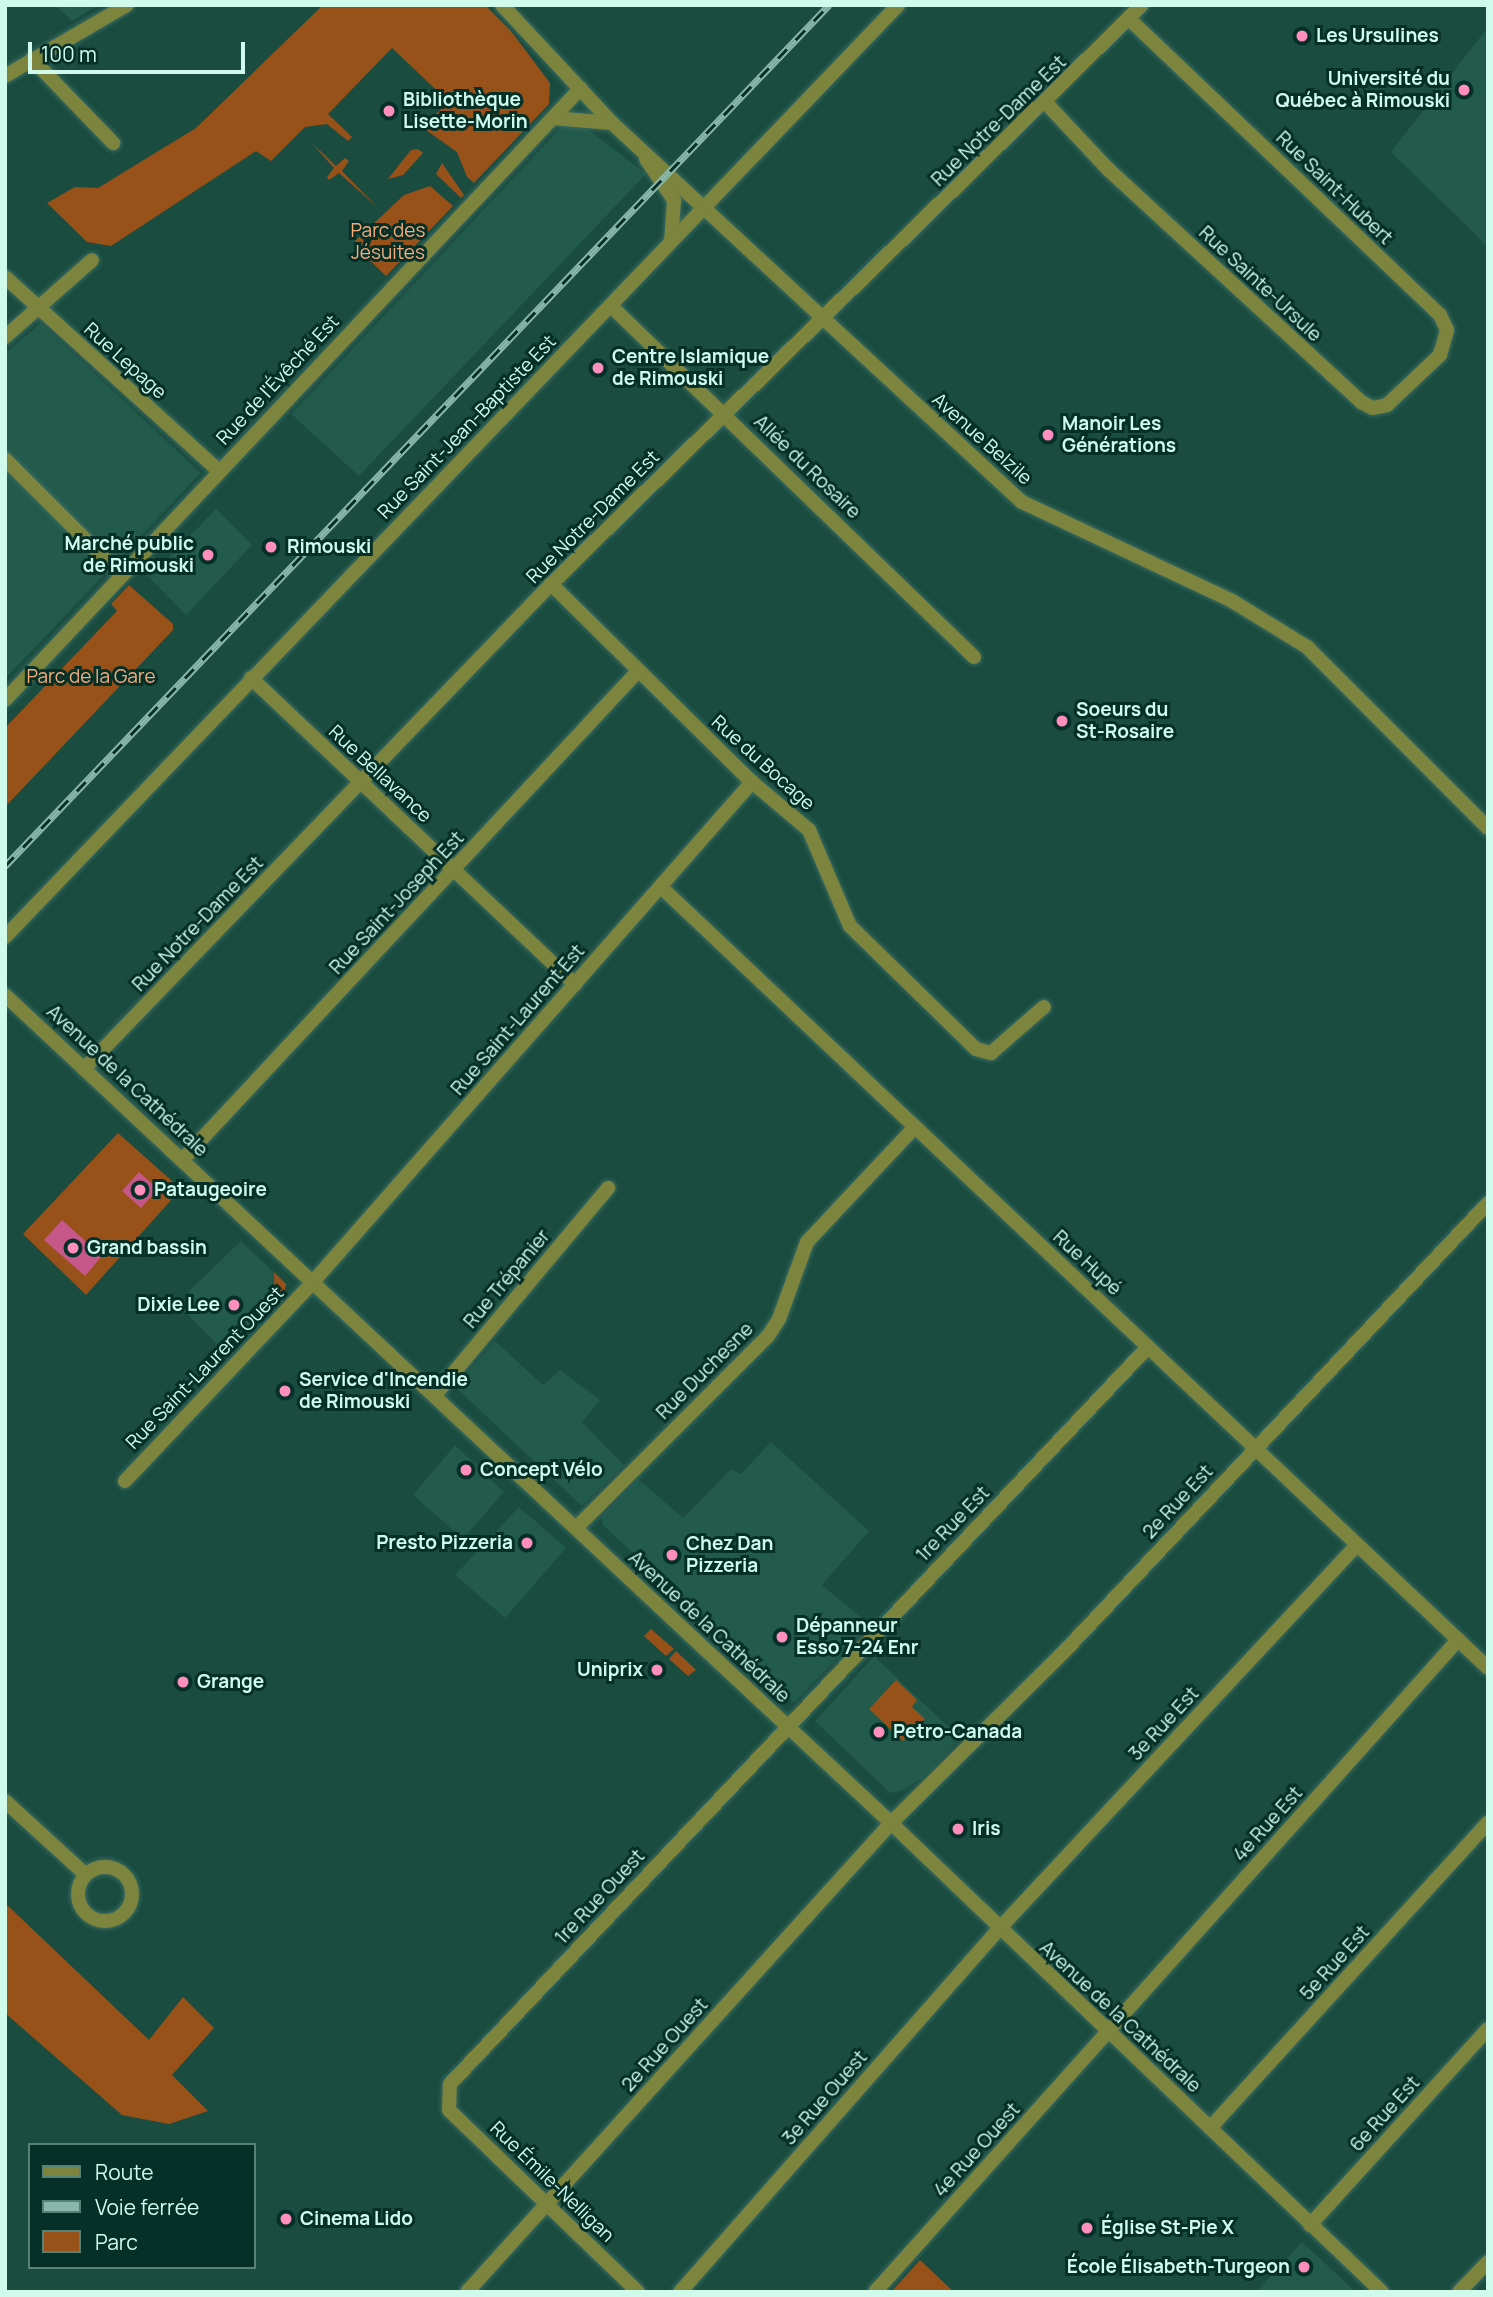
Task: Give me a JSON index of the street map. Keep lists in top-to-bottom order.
{
  "streets": {
    "street": [
      "Rue Notre-Dame Est",
      "Rue Saint-Hubert",
      "Rue Sainte-Ursule",
      "Rue Lepage",
      "Rue de l'Évêché Est",
      "Rue Saint-Jean-Baptiste Est",
      "Avenue Belzile",
      "Allée du Rosaire",
      "Rue du Bocage",
      "Rue Bellavance",
      "Rue Saint-Joseph Est",
      "Rue Saint-Laurent Est",
      "Avenue de la Cathédrale",
      "Rue Hupé",
      "Rue Trépanier",
      "Rue Saint-Laurent Ouest",
      "Rue Duchesne",
      "2e Rue Est",
      "1re Rue Est",
      "3e Rue Est",
      "4e Rue Est",
      "1re Rue Ouest",
      "5e Rue Est",
      "2e Rue Ouest",
      "3e Rue Ouest",
      "6e Rue Est",
      "4e Rue Ouest",
      "Rue Émile-Nelligan"
    ]
  },
  "crossings": [
    ["Rue Notre-Dame Est", "Rue Saint-Hubert"],
    ["Rue Notre-Dame Est", "Rue Sainte-Ursule"],
    ["Rue Notre-Dame Est", "Avenue Belzile"],
    ["Rue Notre-Dame Est", "Allée du Rosaire"],
    ["Rue Notre-Dame Est", "Rue du Bocage"],
    ["Rue Notre-Dame Est", "Rue Bellavance"],
    ["Rue Notre-Dame Est", "Avenue de la Cathédrale"],
    ["Rue Saint-Hubert", "Rue Sainte-Ursule"],
    ["Rue Lepage", "Rue de l'Évêché Est"],
    ["Rue de l'Évêché Est", "Avenue Belzile"],
    ["Rue Saint-Jean-Baptiste Est", "Avenue Belzile"],
    ["Rue Saint-Jean-Baptiste Est", "Allée du Rosaire"],
    ["Rue Saint-Jean-Baptiste Est", "Rue Bellavance"],
    ["Rue du Bocage", "Rue Saint-Joseph Est"],
    ["Rue du Bocage", "Rue Saint-Laurent Est"],
    ["Rue Bellavance", "Rue Saint-Joseph Est"],
    ["Rue Bellavance", "Rue Saint-Laurent Est"],
    ["Rue Saint-Joseph Est", "Avenue de la Cathédrale"],
    ["Rue Saint-Laurent Est", "Avenue de la Cathédrale"],
    ["Rue Saint-Laurent Est", "Rue Hupé"],
    ["Rue Saint-Laurent Est", "Rue Saint-Laurent Ouest"],
    ["Avenue de la Cathédrale", "Rue Trépanier"],
    ["Avenue de la Cathédrale", "Rue Saint-Laurent Ouest"],
    ["Avenue de la Cathédrale", "Rue Duchesne"],
    ["Avenue de la Cathédrale", "2e Rue Est"],
    ["Avenue de la Cathédrale", "1re Rue Est"],
    ["Avenue de la Cathédrale", "3e Rue Est"],
    ["Avenue de la Cathédrale", "4e Rue Est"],
    ["Avenue de la Cathédrale", "1re Rue Ouest"],
    ["Avenue de la Cathédrale", "5e Rue Est"],
    ["Avenue de la Cathédrale", "2e Rue Ouest"],
    ["Avenue de la Cathédrale", "3e Rue Ouest"],
    ["Avenue de la Cathédrale", "6e Rue Est"],
    ["Avenue de la Cathédrale", "4e Rue Ouest"],
    ["Rue Hupé", "Rue Duchesne"],
    ["Rue Hupé", "2e Rue Est"],
    ["Rue Hupé", "1re Rue Est"],
    ["Rue Hupé", "3e Rue Est"],
    ["Rue Hupé", "4e Rue Est"],
    ["2e Rue Est", "2e Rue Ouest"],
    ["1re Rue Est", "1re Rue Ouest"],
    ["3e Rue Est", "3e Rue Ouest"],
    ["4e Rue Est", "4e Rue Ouest"],
    ["1re Rue Ouest", "Rue Émile-Nelligan"],
    ["2e Rue Ouest", "Rue Émile-Nelligan"]
  ],
  "parks": ["Parc des Jésuites", "Parc de la Gare"],
  "places": [
    "Les Ursulines",
    "Université du Québec à Rimouski",
    "Bibliothèque Lisette-Morin",
    "Centre Islamique de Rimouski",
    "Manoir Les Générations",
    "Rimouski",
    "Marché public de Rimouski",
    "Soeurs du St-Rosaire",
    "Pataugeoire",
    "Grand bassin",
    "Dixie Lee",
    "Service d'Incendie de Rimouski",
    "Concept Vélo",
    "Presto Pizzeria",
    "Chez Dan Pizzeria",
    "Dépanneur Esso 7-24 Enr",
    "Uniprix",
    "Grange",
    "Petro-Canada",
    "Iris",
    "Cinema Lido",
    "Église St-Pie X",
    "École Élisabeth-Turgeon"
  ],
  "legend": ["Route", "Voie ferrée", "Parc"],
  "scale_bar": "100 m"
}
